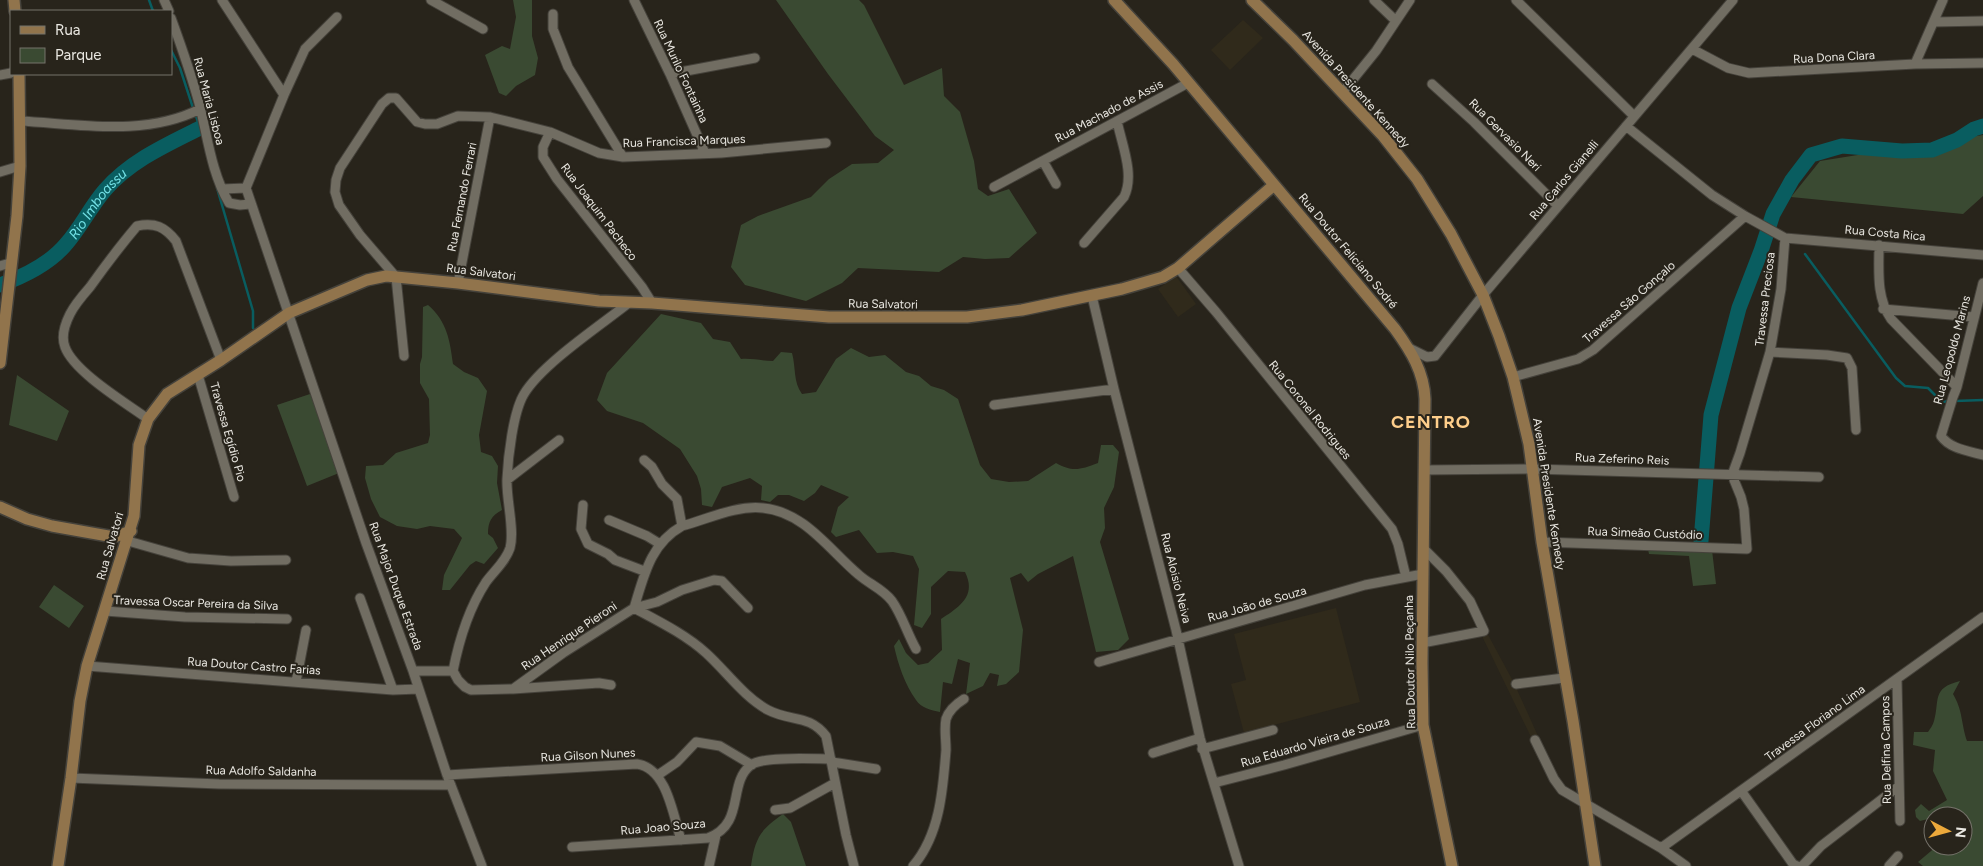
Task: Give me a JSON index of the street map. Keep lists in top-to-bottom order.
{
  "streets": {
    "main road": [
      "Avenida Presidente Kennedy",
      "Rua Doutor Feliciano Sodré",
      "Rua Salvatori",
      "Rua Doutor Nilo Peçanha"
    ],
    "street": [
      "Rua Dona Clara",
      "Rua Murilo Fontainha",
      "Rua Maria Lisboa",
      "Rua Machado de Assis",
      "Rua Gervasio Neri",
      "Rua Francisca Marques",
      "Rua Carlos Gianelli",
      "Rua Fernando Ferrari",
      "Rua Joaquim Pacheco",
      "Rua Costa Rica",
      "Travessa Preciosa",
      "Travessa São Gonçalo",
      "Rua Leopoldo Marins",
      "Rua Coronel Rodrigues",
      "Travessa Egídio Pio",
      "Rua Zeferino Reis",
      "Rua Simeão Custódio",
      "Rua Aloisio Neiva",
      "Rua Major Duque Estrada",
      "Travessa Oscar Pereira da Silva",
      "Rua João de Souza",
      "Rua Henrique Pieroni",
      "Rua Doutor Castro Farias",
      "Travessa Floriano Lima",
      "Rua Eduardo Vieira de Souza",
      "Rua Delfina Campos",
      "Rua Gilson Nunes",
      "Rua Adolfo Saldanha",
      "Rua Joao Souza"
    ]
  },
  "crossings": [
    ["Rua Dona Clara", "Rua Carlos Gianelli"],
    ["Rua Murilo Fontainha", "Rua Francisca Marques"],
    ["Avenida Presidente Kennedy", "Rua Carlos Gianelli"],
    ["Avenida Presidente Kennedy", "Travessa São Gonçalo"],
    ["Avenida Presidente Kennedy", "Rua Zeferino Reis"],
    ["Avenida Presidente Kennedy", "Rua Simeão Custódio"],
    ["Rua Maria Lisboa", "Rua Major Duque Estrada"],
    ["Rua Machado de Assis", "Rua Doutor Feliciano Sodré"],
    ["Rua Gervasio Neri", "Rua Carlos Gianelli"],
    ["Rua Francisca Marques", "Rua Fernando Ferrari"],
    ["Rua Francisca Marques", "Rua Joaquim Pacheco"],
    ["Rua Francisca Marques", "Rua Salvatori"],
    ["Rua Carlos Gianelli", "Rua Doutor Feliciano Sodré"],
    ["Rua Carlos Gianelli", "Travessa Preciosa"],
    ["Rua Fernando Ferrari", "Rua Salvatori"],
    ["Rua Joaquim Pacheco", "Rua Salvatori"],
    ["Rua Costa Rica", "Travessa Preciosa"],
    ["Rua Doutor Feliciano Sodré", "Rua Salvatori"],
    ["Rua Doutor Feliciano Sodré", "Rua Zeferino Reis"],
    ["Rua Doutor Feliciano Sodré", "Rua João de Souza"],
    ["Rua Doutor Feliciano Sodré", "Rua Doutor Nilo Peçanha"],
    ["Rua Salvatori", "Rua Coronel Rodrigues"],
    ["Rua Salvatori", "Travessa Egídio Pio"],
    ["Rua Salvatori", "Rua Aloisio Neiva"],
    ["Rua Salvatori", "Rua Major Duque Estrada"],
    ["Rua Salvatori", "Travessa Oscar Pereira da Silva"],
    ["Rua Salvatori", "Rua Doutor Castro Farias"],
    ["Rua Salvatori", "Rua Adolfo Saldanha"],
    ["Travessa Preciosa", "Travessa São Gonçalo"],
    ["Travessa Preciosa", "Rua Zeferino Reis"],
    ["Travessa Preciosa", "Rua Simeão Custódio"],
    ["Rua Coronel Rodrigues", "Rua João de Souza"],
    ["Rua Zeferino Reis", "Rua Simeão Custódio"],
    ["Rua Aloisio Neiva", "Rua João de Souza"],
    ["Rua Aloisio Neiva", "Rua Eduardo Vieira de Souza"],
    ["Rua Major Duque Estrada", "Rua Doutor Castro Farias"],
    ["Rua Major Duque Estrada", "Rua Gilson Nunes"],
    ["Rua Major Duque Estrada", "Rua Adolfo Saldanha"],
    ["Rua João de Souza", "Rua Doutor Nilo Peçanha"],
    ["Rua Doutor Nilo Peçanha", "Rua Eduardo Vieira de Souza"],
    ["Travessa Floriano Lima", "Rua Delfina Campos"]
  ],
  "districts": ["CENTRO"],
  "water": ["Rio Imboassu"],
  "legend": ["Rua", "Parque"],
  "north": "right"
}
